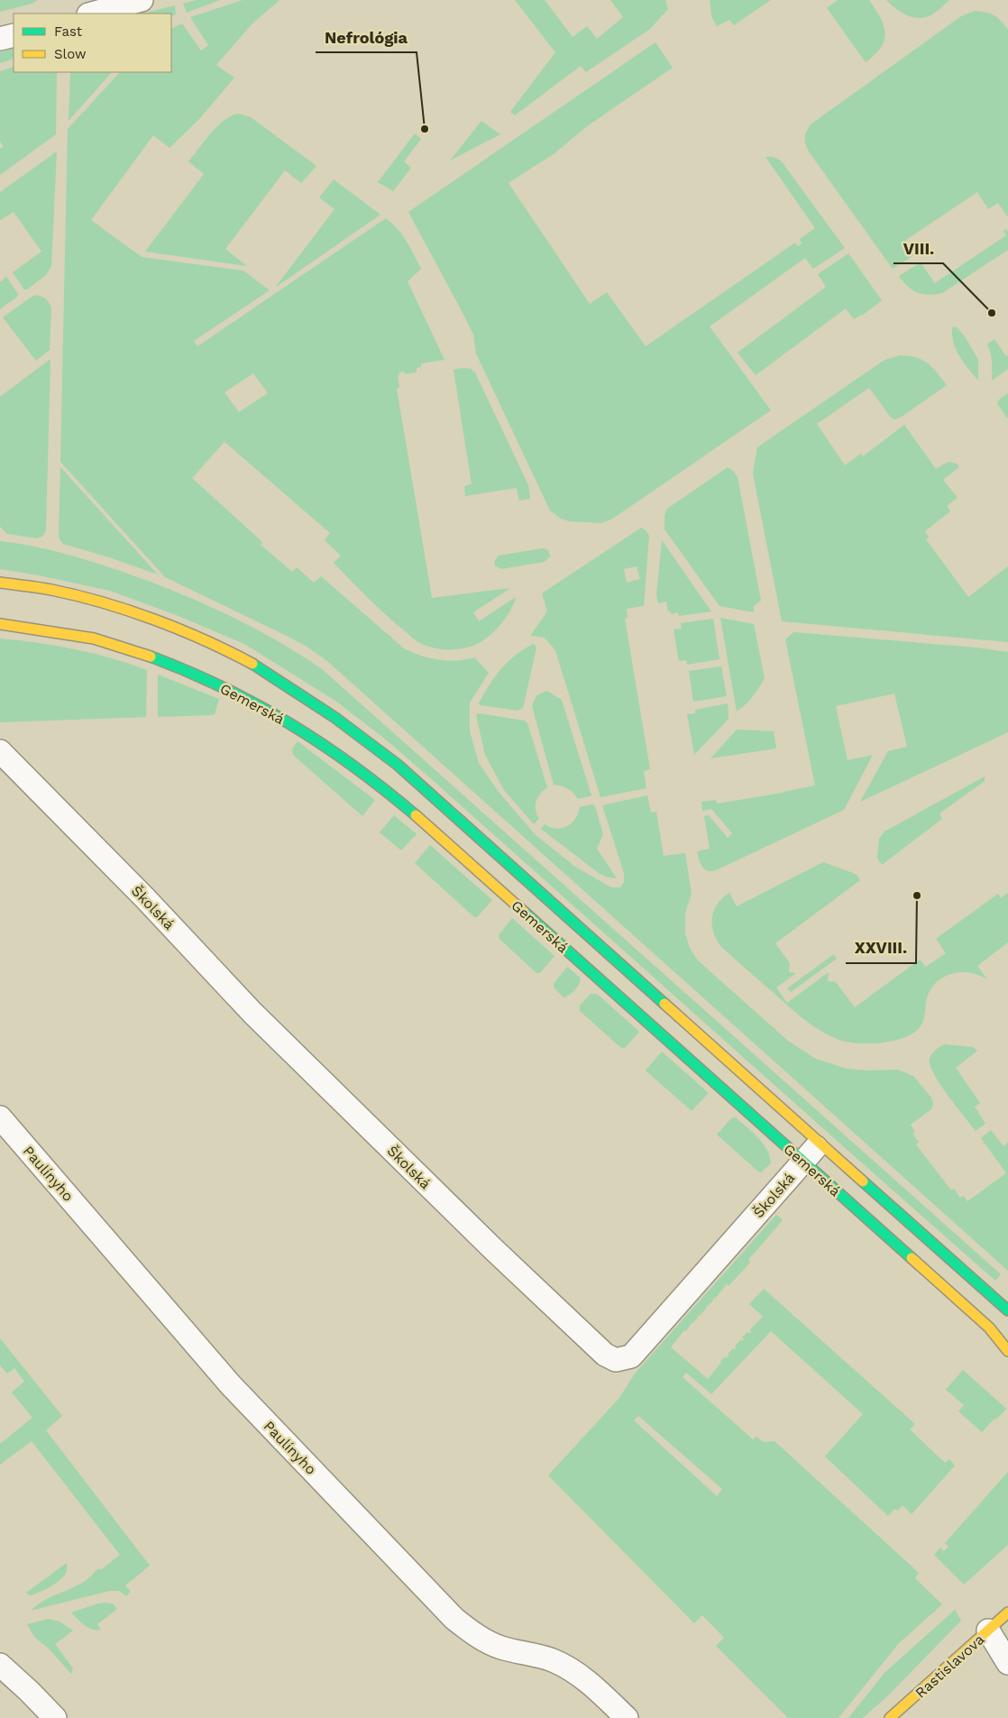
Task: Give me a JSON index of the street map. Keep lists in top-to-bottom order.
{
  "streets": {
    "street": [
      "Gemerská",
      "Školská",
      "Paulínyho",
      "Rastislavova"
    ]
  },
  "crossings": [
    ["Gemerská", "Školská"]
  ],
  "places": ["Nefrológia", "VIII.", "XXVIII."],
  "legend": ["Fast", "Slow"]
}
